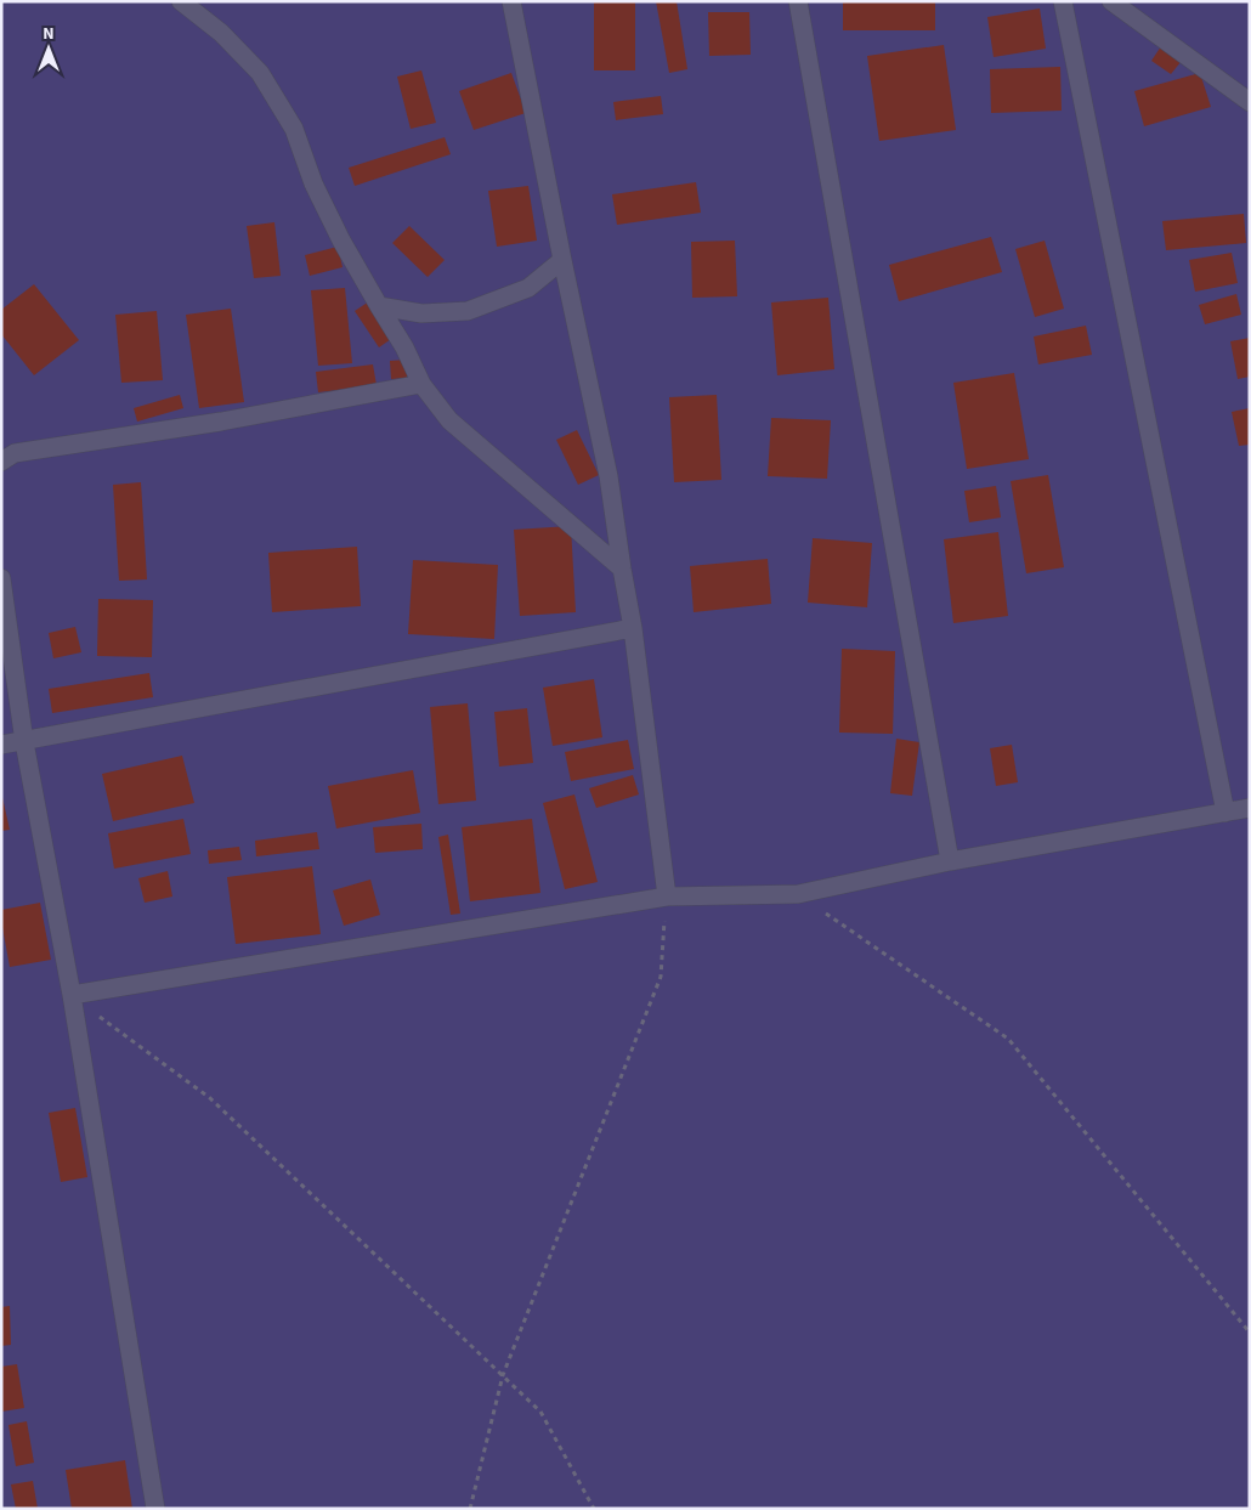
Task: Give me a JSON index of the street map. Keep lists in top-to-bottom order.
{
  "north": "top"
}
